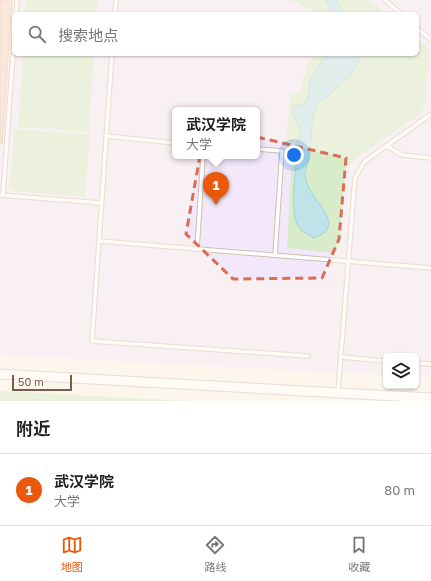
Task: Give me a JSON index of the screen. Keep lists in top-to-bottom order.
{
  "scale_bar": "50 m",
  "page": {
    "search": "搜索地点",
    "popup": ["武汉学院", "大学"],
    "pins": "1",
    "scale": "50 m",
    "heading": "附近",
    "list": [
      {
        "mark": "1",
        "name": "武汉学院",
        "note": "大学",
        "value": "80 m"
      }
    ],
    "nav": ["地图", "路线", "收藏"]
  }
}
